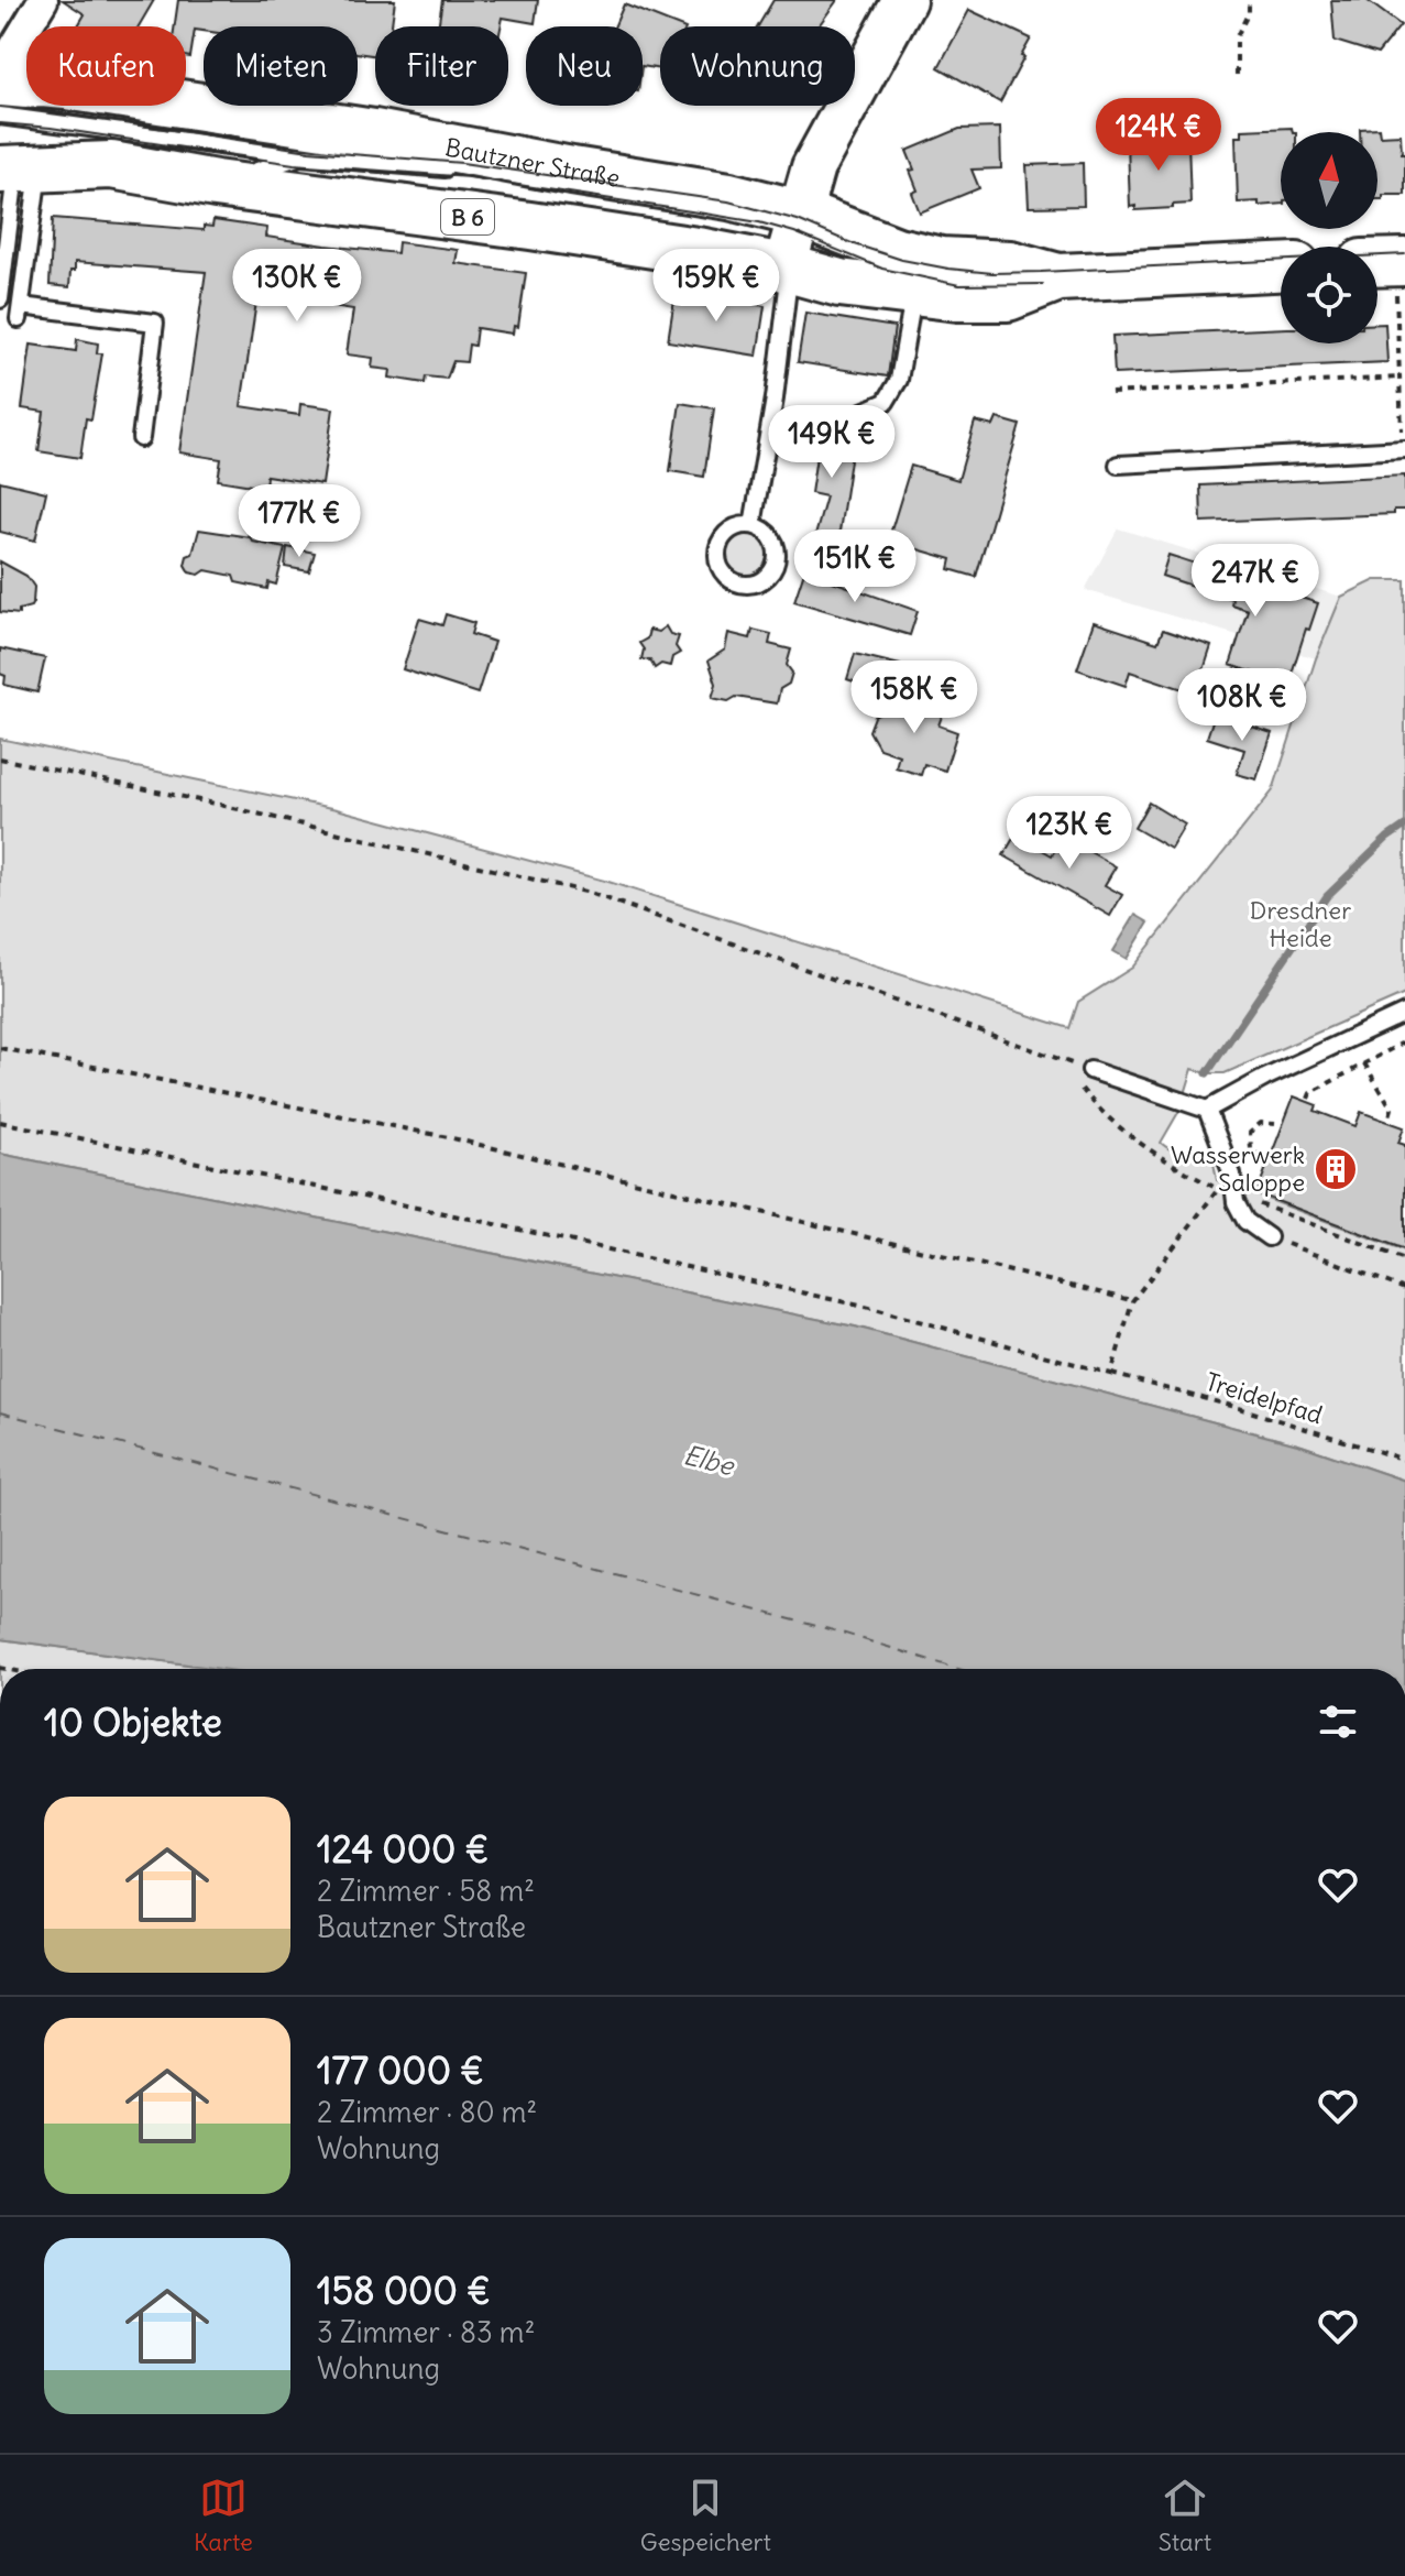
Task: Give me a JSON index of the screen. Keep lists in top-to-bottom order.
{
  "streets": {
    "main road": ["Bautzner Straße", "B 6"],
    "path": ["Treidelpfad"]
  },
  "water": ["Elbe"],
  "parks": ["Dresdner Heide"],
  "places": {
    "building": ["Wasserwerk Saloppe"]
  },
  "north": "top",
  "page": {
    "chip": [
      "Kaufen",
      "Mieten",
      "Filter",
      "Neu",
      "Wohnung"
    ],
    "price": [
      "124K €",
      "130K €",
      "159K €",
      "149K €",
      "177K €",
      "151K €",
      "247K €",
      "158K €",
      "108K €",
      "123K €"
    ],
    "heading": "10 Objekte",
    "list": [
      {
        "name": "124 000 €",
        "note": "2 Zimmer · 58 m² · Bautzner Straße"
      },
      {
        "name": "177 000 €",
        "note": "2 Zimmer · 80 m² · Wohnung"
      },
      {
        "name": "158 000 €",
        "note": "3 Zimmer · 83 m² · Wohnung"
      }
    ],
    "tabs": ["Karte", "Gespeichert", "Start"]
  }
}
